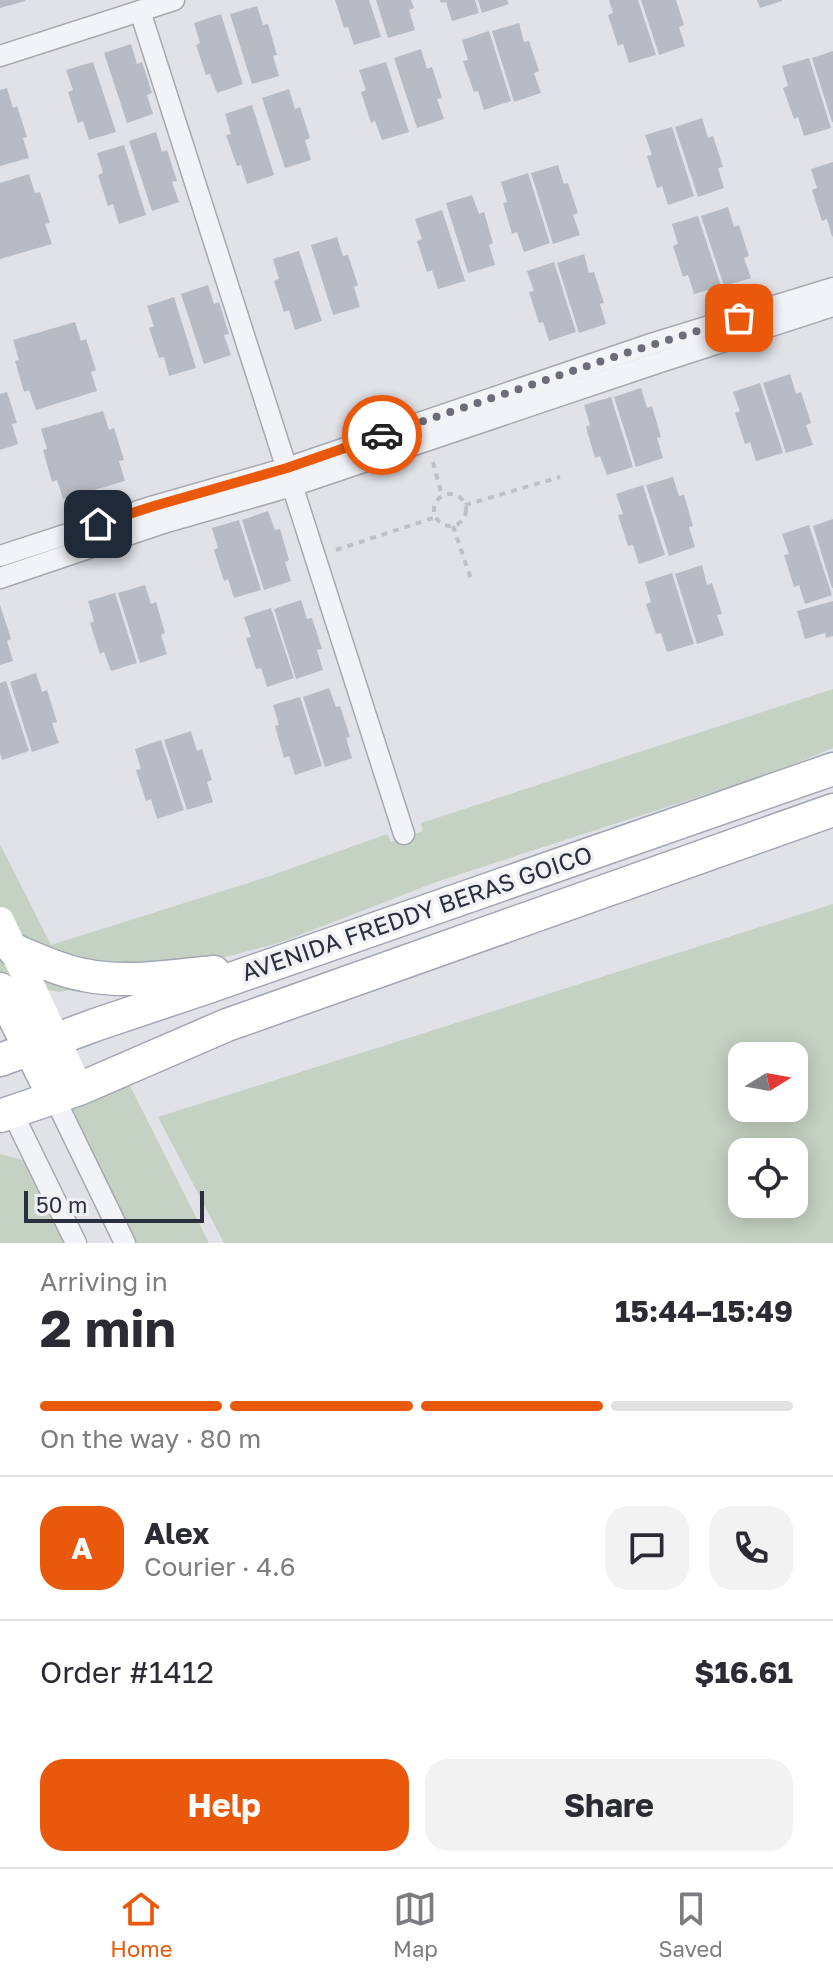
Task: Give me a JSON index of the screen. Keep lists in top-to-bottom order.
{
  "streets": {
    "main road": ["AVENIDA FREDDY BERAS GOICO"]
  },
  "scale_bar": "50 m",
  "north": "right",
  "page": {
    "scale": "50 m",
    "heading": ["2 min", "Arriving in", "15:44–15:49"],
    "panel": [
      "Alex",
      "Courier · 4.6",
      "Order #1412",
      "$16.61"
    ],
    "bar": "On the way · 80 m",
    "round": "A",
    "buttons": ["Help", "Share"],
    "tabs": ["Home", "Map", "Saved"]
  }
}
